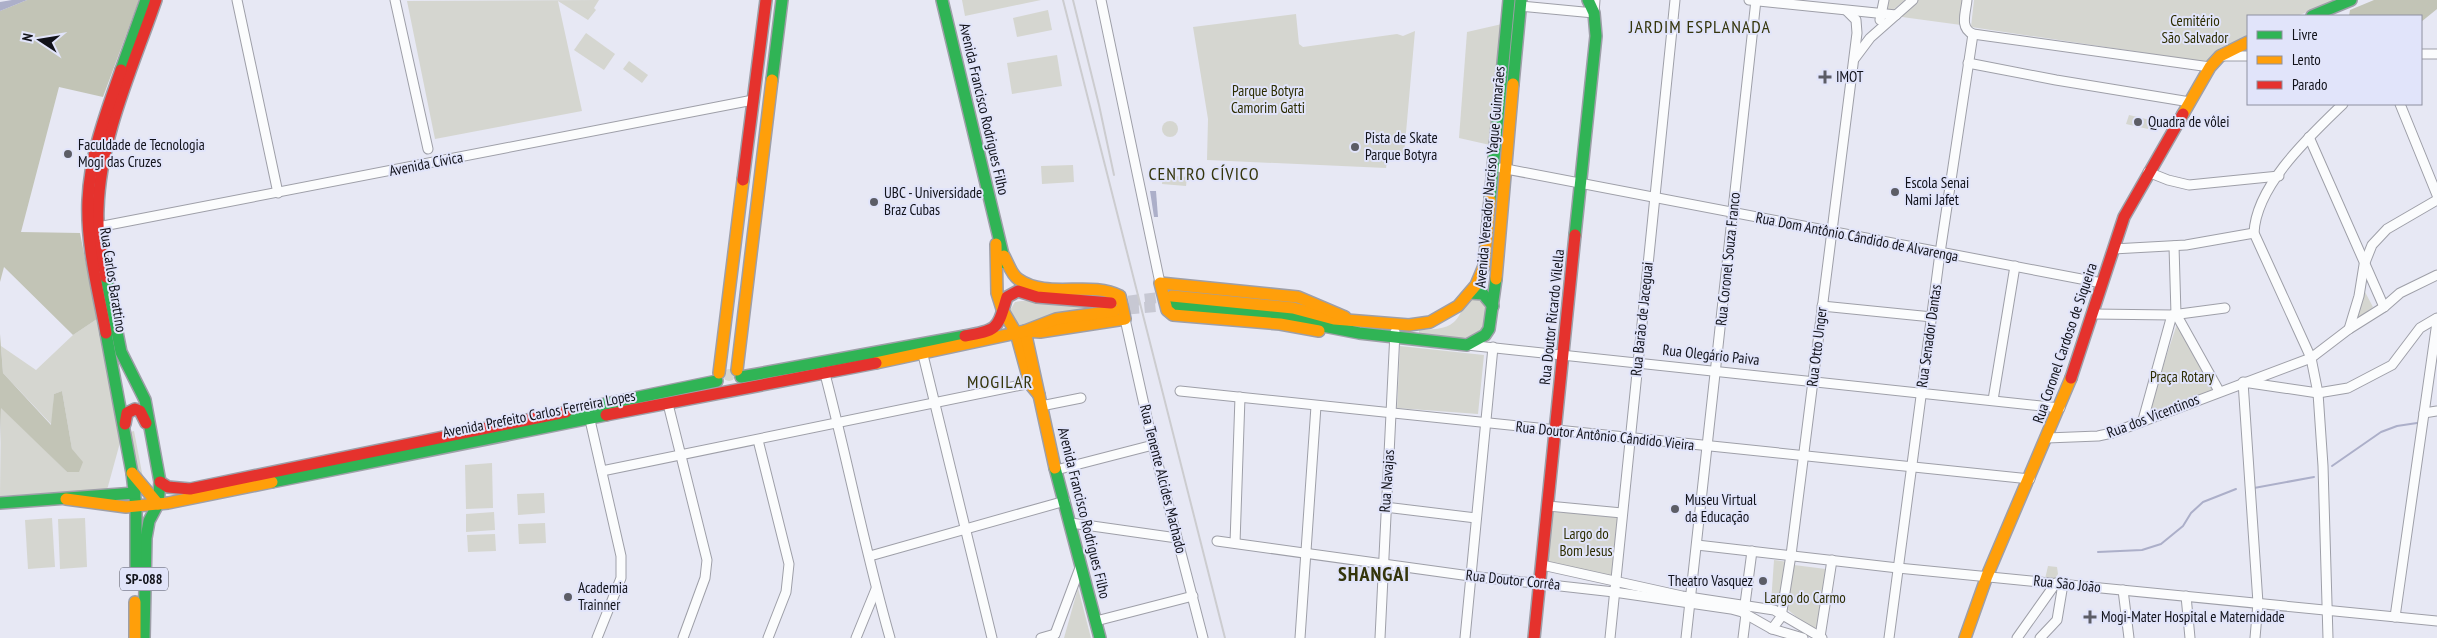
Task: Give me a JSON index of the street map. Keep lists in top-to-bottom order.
{
  "streets": {
    "main road": [
      "Avenida Francisco Rodrigues Filho",
      "Avenida Vereador Narciso Yague Guimarães",
      "Rua Carlos Barattino",
      "Rua Doutor Ricardo Vilella",
      "Rua Coronel Cardoso de Siqueira",
      "Rua Olegário Paiva",
      "Avenida Prefeito Carlos Ferreira Lopes",
      "SP-088"
    ],
    "street": [
      "Avenida Cívica",
      "Rua Dom Antônio Cândido de Alvarenga",
      "Rua Coronel Souza Franco",
      "Rua Barão de Jaceguai",
      "Rua Senador Dantas",
      "Rua Otto Unger",
      "Rua dos Vicentinos",
      "Rua Doutor Antônio Cândido Vieira",
      "Rua Tenente Alcides Machado",
      "Rua Navajas",
      "Rua Doutor Corrêa",
      "Rua São João"
    ]
  },
  "crossings": [
    ["Avenida Francisco Rodrigues Filho", "Avenida Prefeito Carlos Ferreira Lopes"],
    ["Avenida Cívica", "Rua Carlos Barattino"],
    ["Avenida Vereador Narciso Yague Guimarães", "Rua Dom Antônio Cândido de Alvarenga"],
    ["Avenida Vereador Narciso Yague Guimarães", "Rua Olegário Paiva"],
    ["Rua Dom Antônio Cândido de Alvarenga", "Rua Coronel Souza Franco"],
    ["Rua Dom Antônio Cândido de Alvarenga", "Rua Doutor Ricardo Vilella"],
    ["Rua Dom Antônio Cândido de Alvarenga", "Rua Barão de Jaceguai"],
    ["Rua Dom Antônio Cândido de Alvarenga", "Rua Senador Dantas"],
    ["Rua Dom Antônio Cândido de Alvarenga", "Rua Coronel Cardoso de Siqueira"],
    ["Rua Dom Antônio Cândido de Alvarenga", "Rua Otto Unger"],
    ["Rua Coronel Souza Franco", "Rua Olegário Paiva"],
    ["Rua Coronel Souza Franco", "Rua Doutor Antônio Cândido Vieira"],
    ["Rua Coronel Souza Franco", "Rua Doutor Corrêa"],
    ["Rua Coronel Souza Franco", "Rua São João"],
    ["Rua Carlos Barattino", "Avenida Prefeito Carlos Ferreira Lopes"],
    ["Rua Carlos Barattino", "SP-088"],
    ["Rua Doutor Ricardo Vilella", "Rua Olegário Paiva"],
    ["Rua Doutor Ricardo Vilella", "Rua Doutor Antônio Cândido Vieira"],
    ["Rua Doutor Ricardo Vilella", "Rua Doutor Corrêa"],
    ["Rua Barão de Jaceguai", "Rua Olegário Paiva"],
    ["Rua Barão de Jaceguai", "Rua Doutor Antônio Cândido Vieira"],
    ["Rua Barão de Jaceguai", "Rua Doutor Corrêa"],
    ["Rua Senador Dantas", "Rua Olegário Paiva"],
    ["Rua Senador Dantas", "Rua Doutor Antônio Cândido Vieira"],
    ["Rua Senador Dantas", "Rua São João"],
    ["Rua Coronel Cardoso de Siqueira", "Rua Olegário Paiva"],
    ["Rua Coronel Cardoso de Siqueira", "Rua dos Vicentinos"],
    ["Rua Coronel Cardoso de Siqueira", "Rua Doutor Antônio Cândido Vieira"],
    ["Rua Coronel Cardoso de Siqueira", "Rua São João"],
    ["Rua Otto Unger", "Rua Olegário Paiva"],
    ["Rua Otto Unger", "Rua Doutor Antônio Cândido Vieira"],
    ["Rua Otto Unger", "Rua Doutor Corrêa"],
    ["Rua Otto Unger", "Rua São João"],
    ["Rua Olegário Paiva", "Rua Navajas"],
    ["Avenida Prefeito Carlos Ferreira Lopes", "SP-088"],
    ["Rua Doutor Antônio Cândido Vieira", "Rua Navajas"],
    ["Rua Navajas", "Rua Doutor Corrêa"]
  ],
  "districts": [
    "JARDIM ESPLANADA",
    "CENTRO CÍVICO",
    "MOGILAR",
    "SHANGAI"
  ],
  "parks": [
    "Cemitério São Salvador",
    "Parque Botyra Camorim Gatti",
    "Praça Rotary",
    "Largo do Bom Jesus",
    "Largo do Carmo"
  ],
  "places": {
    "health": ["IMOT", "Mogi-Mater Hospital e Maternidade"],
    "other": [
      "Quadra de vôlei",
      "Pista de Skate Parque Botyra",
      "Faculdade de Tecnologia Mogi das Cruzes",
      "Escola Senai Nami Jafet",
      "UBC - Universidade Braz Cubas",
      "Museu Virtual da Educação",
      "Theatro Vasquez",
      "Academia Trainner"
    ]
  },
  "legend": ["Livre", "Lento", "Parado"],
  "north": "left"
}
